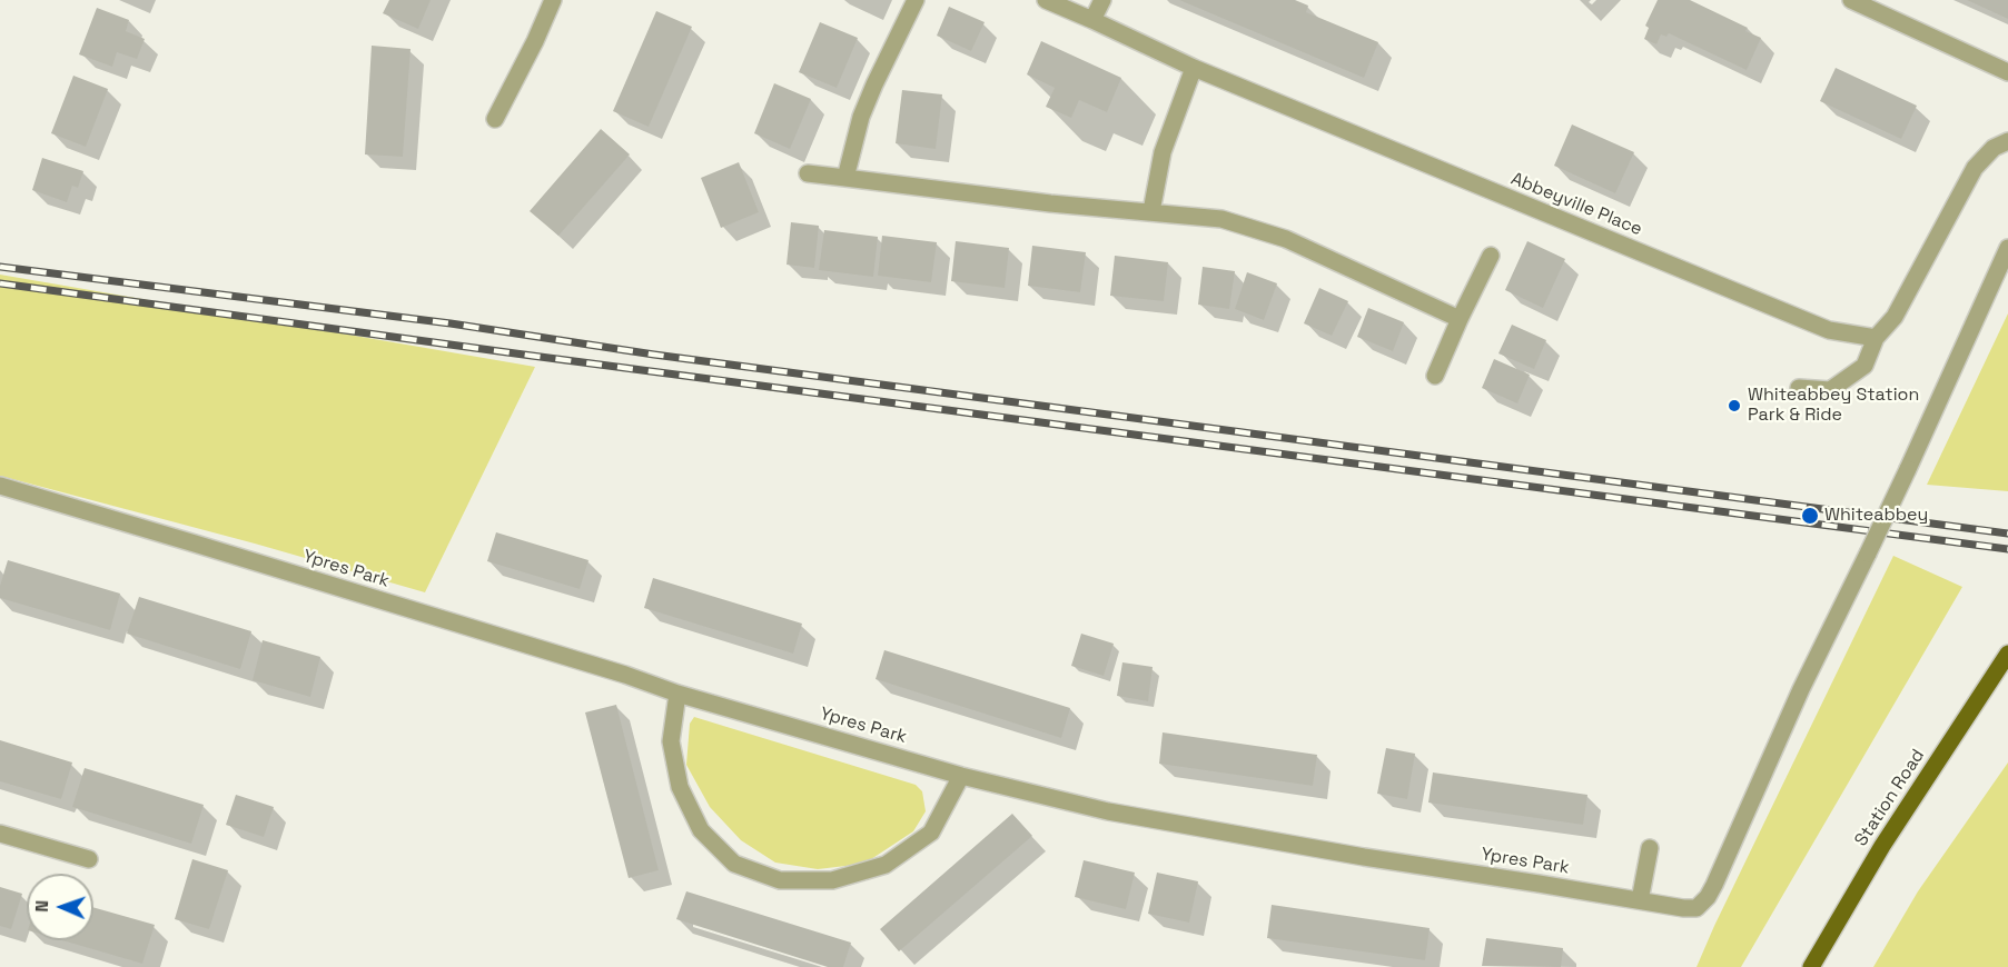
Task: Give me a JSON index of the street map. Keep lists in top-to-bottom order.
{
  "streets": {
    "main road": ["Station Road"],
    "street": ["Abbeyville Place", "Ypres Park"]
  },
  "places": ["Whiteabbey Station Park & Ride", "Whiteabbey"],
  "north": "left"
}
